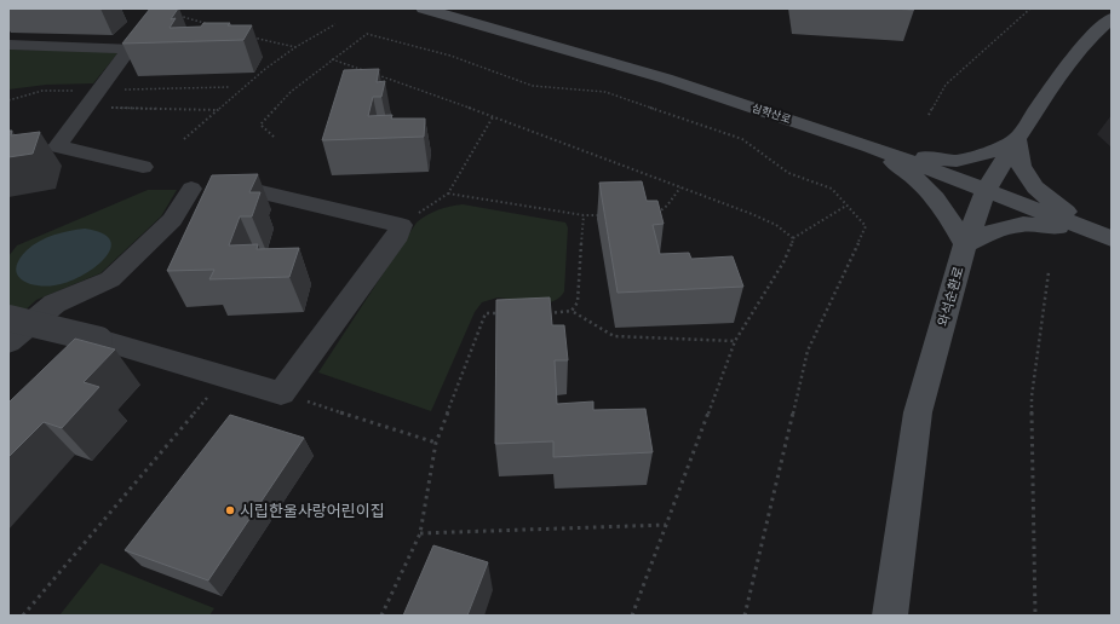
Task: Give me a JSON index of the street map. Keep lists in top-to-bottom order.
{
  "streets": {
    "street": ["심학산로", "와석순환로"]
  },
  "crossings": [
    ["심학산로", "와석순환로"]
  ],
  "places": ["시립한울사랑어린이집"]
}
